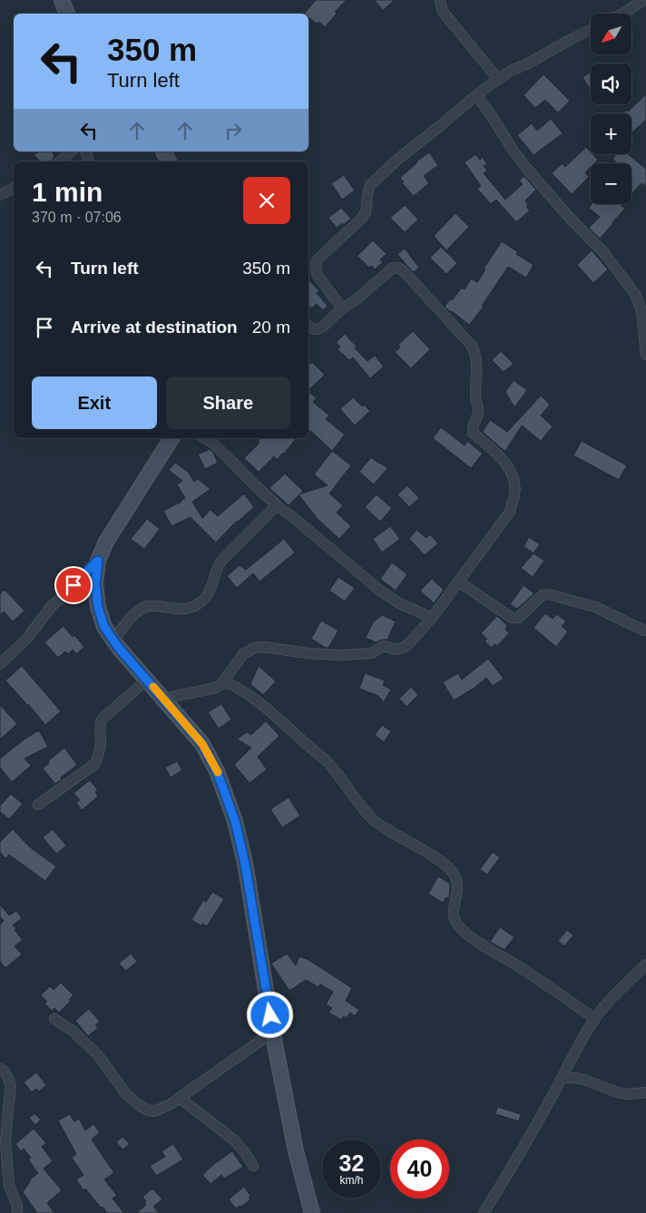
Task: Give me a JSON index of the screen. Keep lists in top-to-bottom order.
{
  "north": "bottom left",
  "page": {
    "map_buttons": ["+", "−"],
    "turn": ["350 m", "Turn left"],
    "heading": ["1 min", "370 m · 07:06"],
    "list": [
      {
        "name": "Turn left",
        "value": "350 m"
      },
      {
        "name": "Arrive at destination",
        "value": "20 m"
      }
    ],
    "buttons": ["Exit", "Share"],
    "speed": "32 km/h",
    "limit": "40"
  }
}
